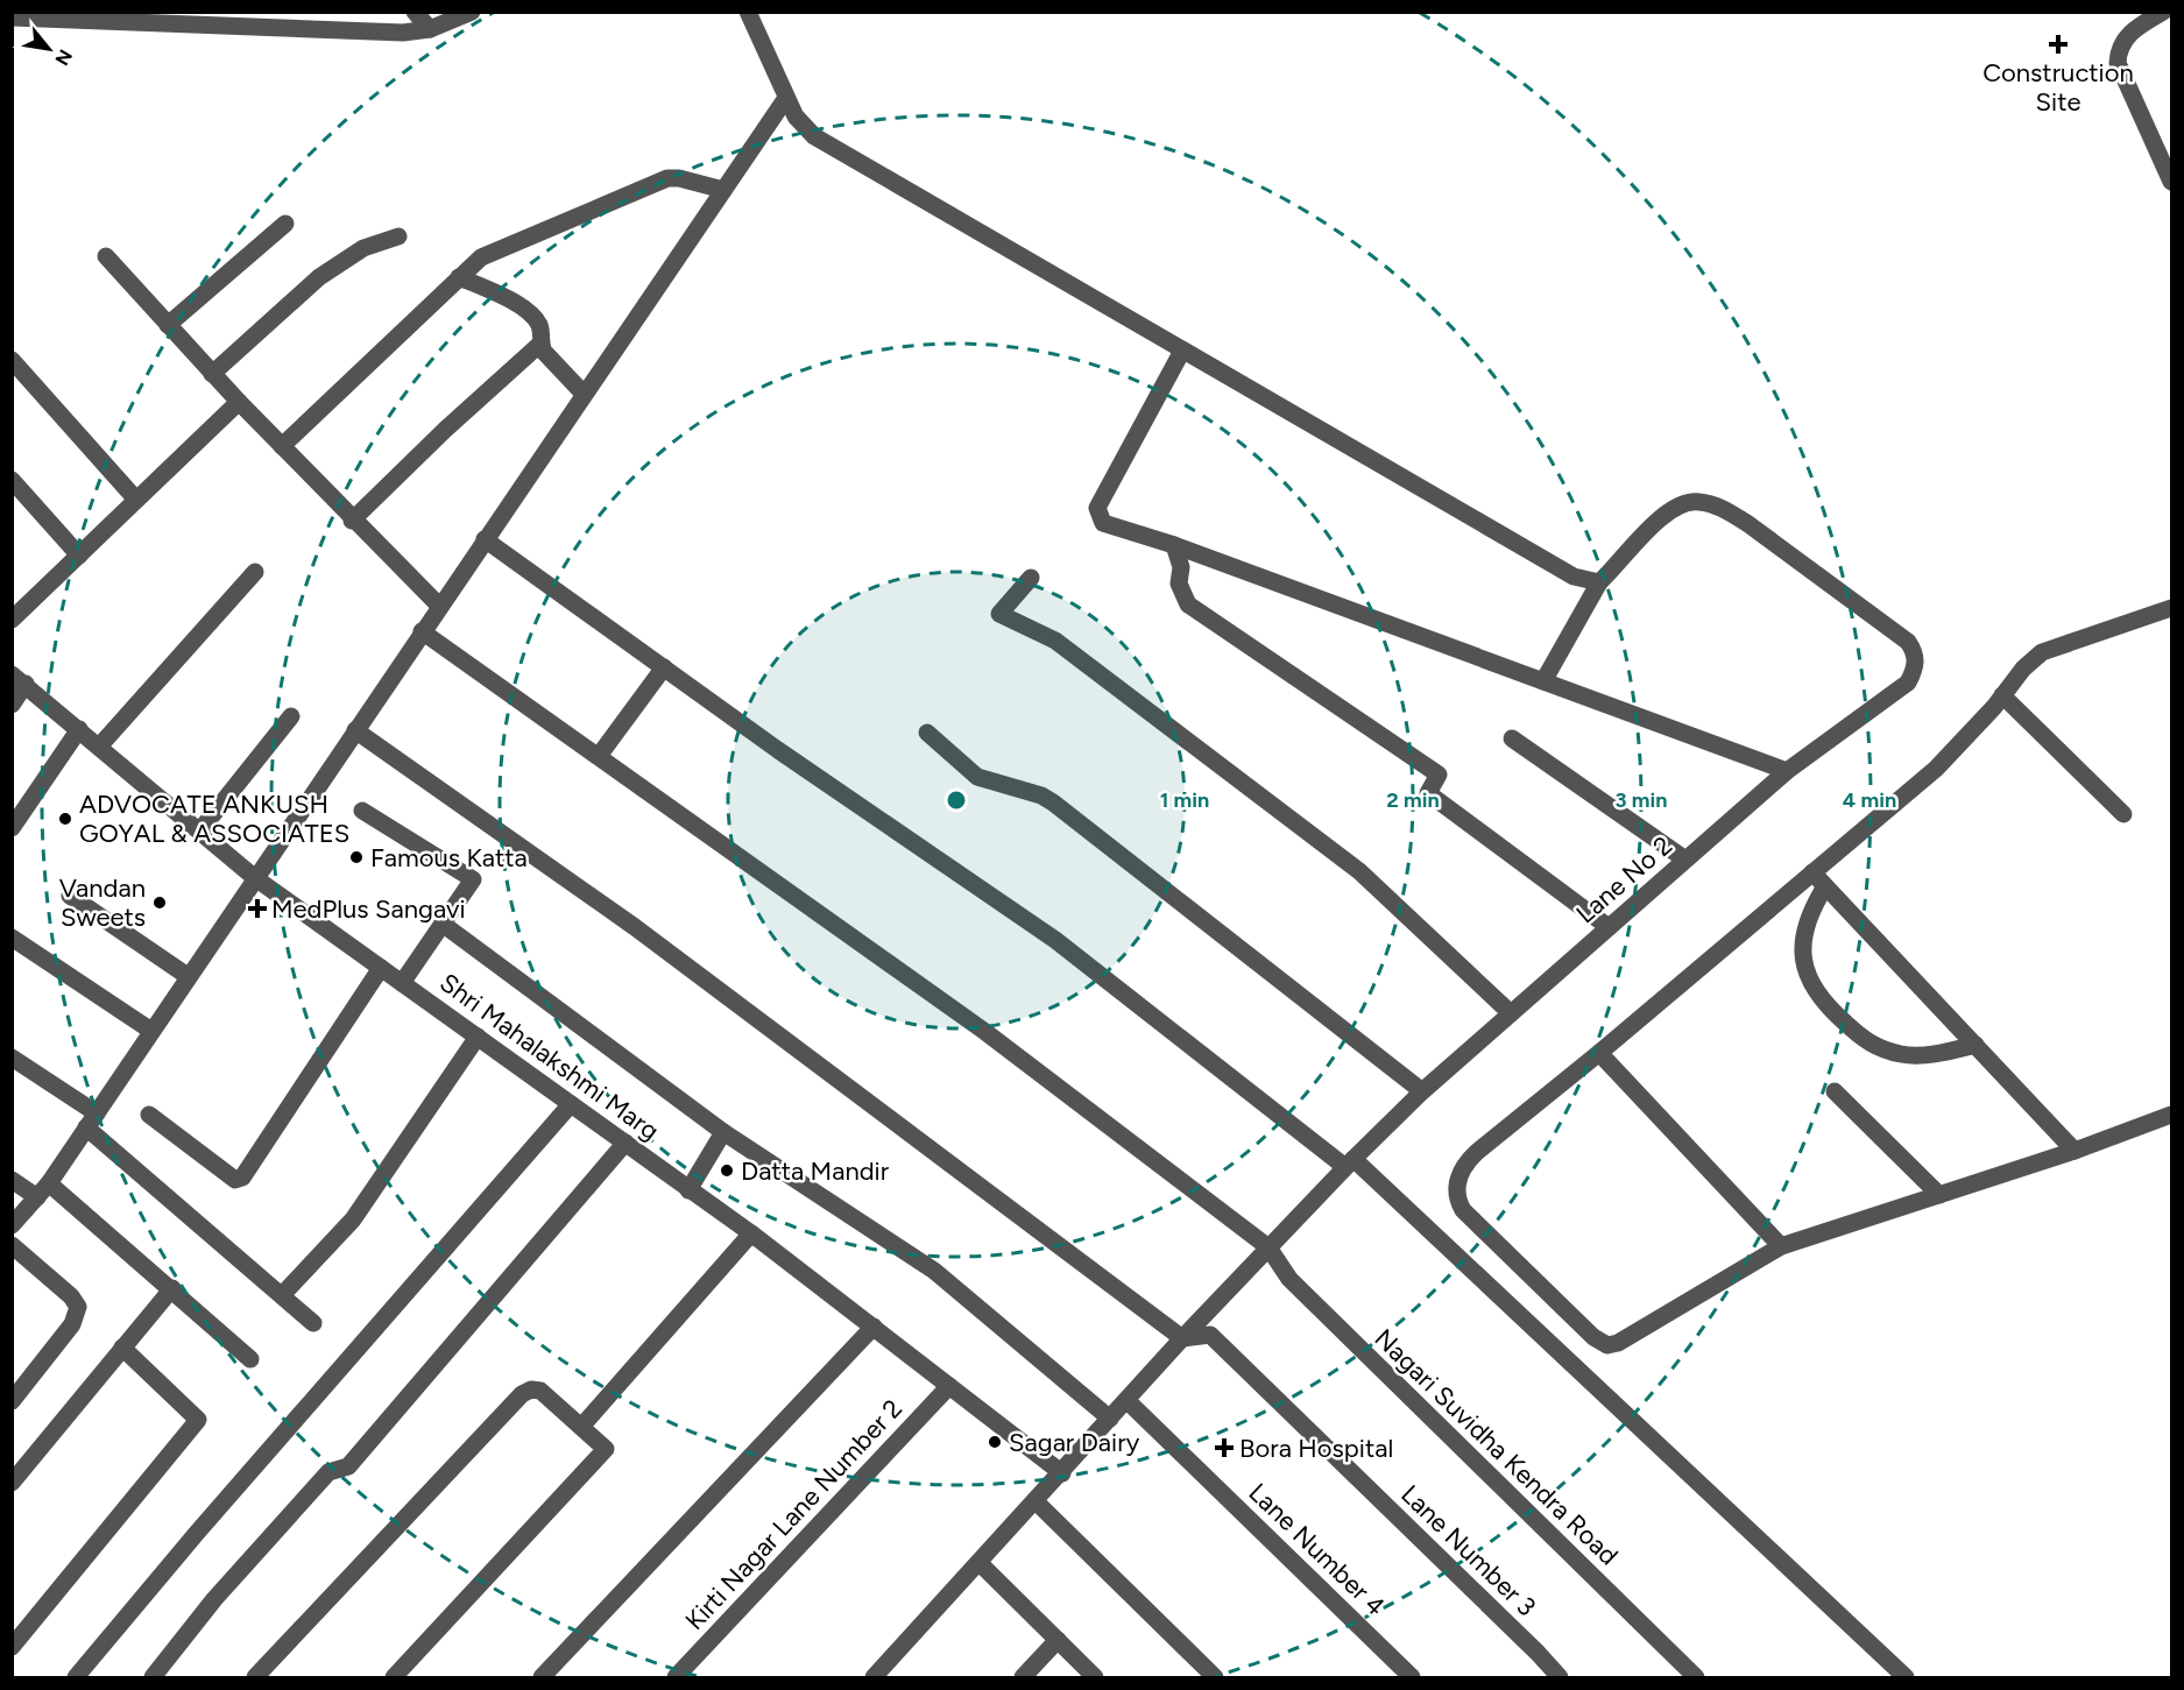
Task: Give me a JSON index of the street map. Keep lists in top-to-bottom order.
{
  "streets": {
    "street": [
      "Lane No 2",
      "Shri Mahalakshmi Marg",
      "Nagari Suvidha Kendra Road",
      "Kirti Nagar Lane Number 2",
      "Lane Number 4",
      "Lane Number 3"
    ]
  },
  "crossings": [
    ["Lane No 2", "Shri Mahalakshmi Marg"],
    ["Lane No 2", "Nagari Suvidha Kendra Road"],
    ["Lane No 2", "Lane Number 4"],
    ["Lane No 2", "Lane Number 3"],
    ["Shri Mahalakshmi Marg", "Kirti Nagar Lane Number 2"]
  ],
  "places": {
    "health": ["Construction Site", "MedPlus Sangavi", "Bora Hospital"],
    "other": [
      "ADVOCATE ANKUSH GOYAL & ASSOCIATES",
      "Famous Katta",
      "Vandan Sweets",
      "Datta Mandir",
      "Sagar Dairy"
    ]
  },
  "north": "bottom right",
  "rings": [
    "1 min",
    "2 min",
    "3 min",
    "4 min"
  ]
}
